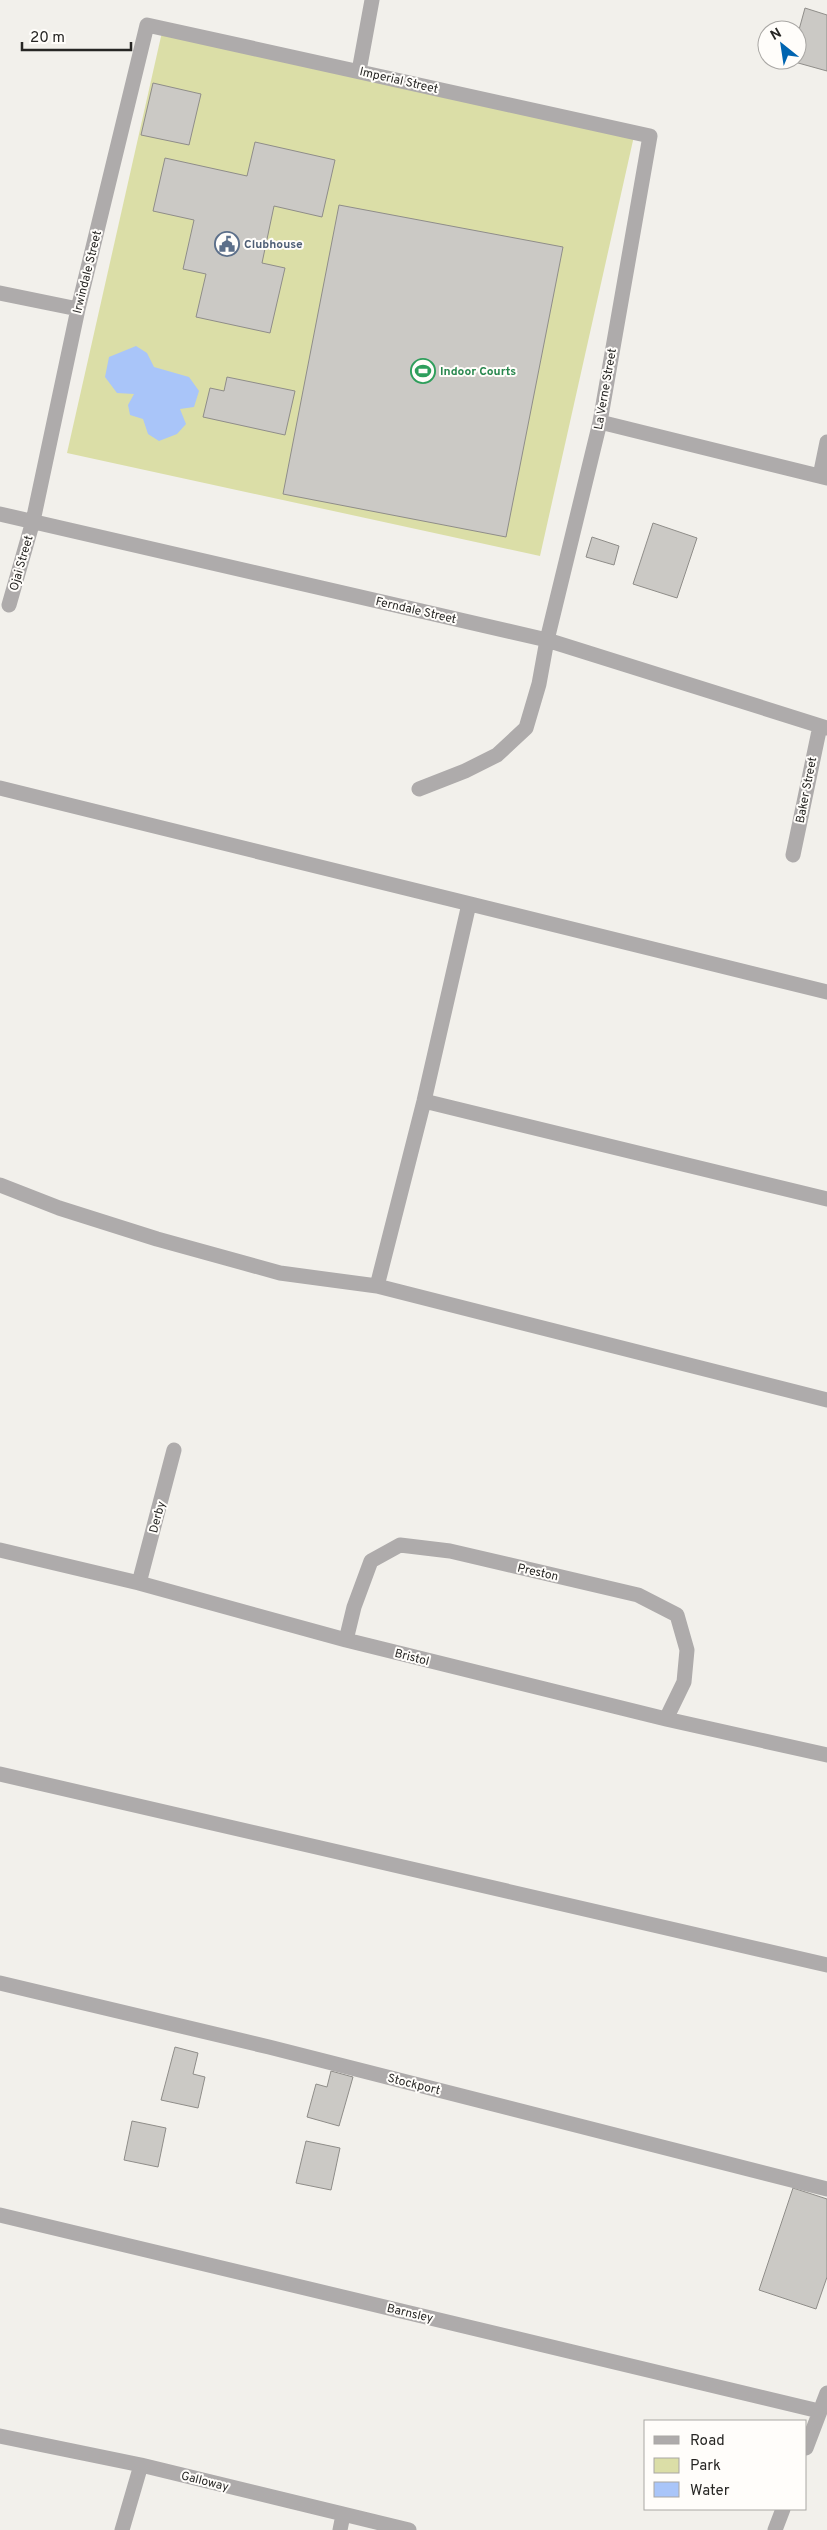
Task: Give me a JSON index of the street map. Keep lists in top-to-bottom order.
{
  "streets": {
    "street": [
      "Imperial Street",
      "Irwindale Street",
      "La Verne Street",
      "Ojai Street",
      "Ferndale Street",
      "Baker Street",
      "Derby",
      "Preston",
      "Bristol",
      "Stockport",
      "Barnsley",
      "Galloway"
    ]
  },
  "crossings": [
    ["Imperial Street", "Irwindale Street"],
    ["Imperial Street", "La Verne Street"],
    ["Irwindale Street", "Ojai Street"],
    ["Irwindale Street", "Ferndale Street"],
    ["La Verne Street", "Ferndale Street"],
    ["Ojai Street", "Ferndale Street"],
    ["Ferndale Street", "Baker Street"],
    ["Derby", "Bristol"],
    ["Preston", "Bristol"]
  ],
  "places": {
    "public building": ["Clubhouse"],
    "sports": ["Indoor Courts"]
  },
  "legend": ["Road", "Park", "Water"],
  "scale_bar": "20 m",
  "north": "top left"
}
